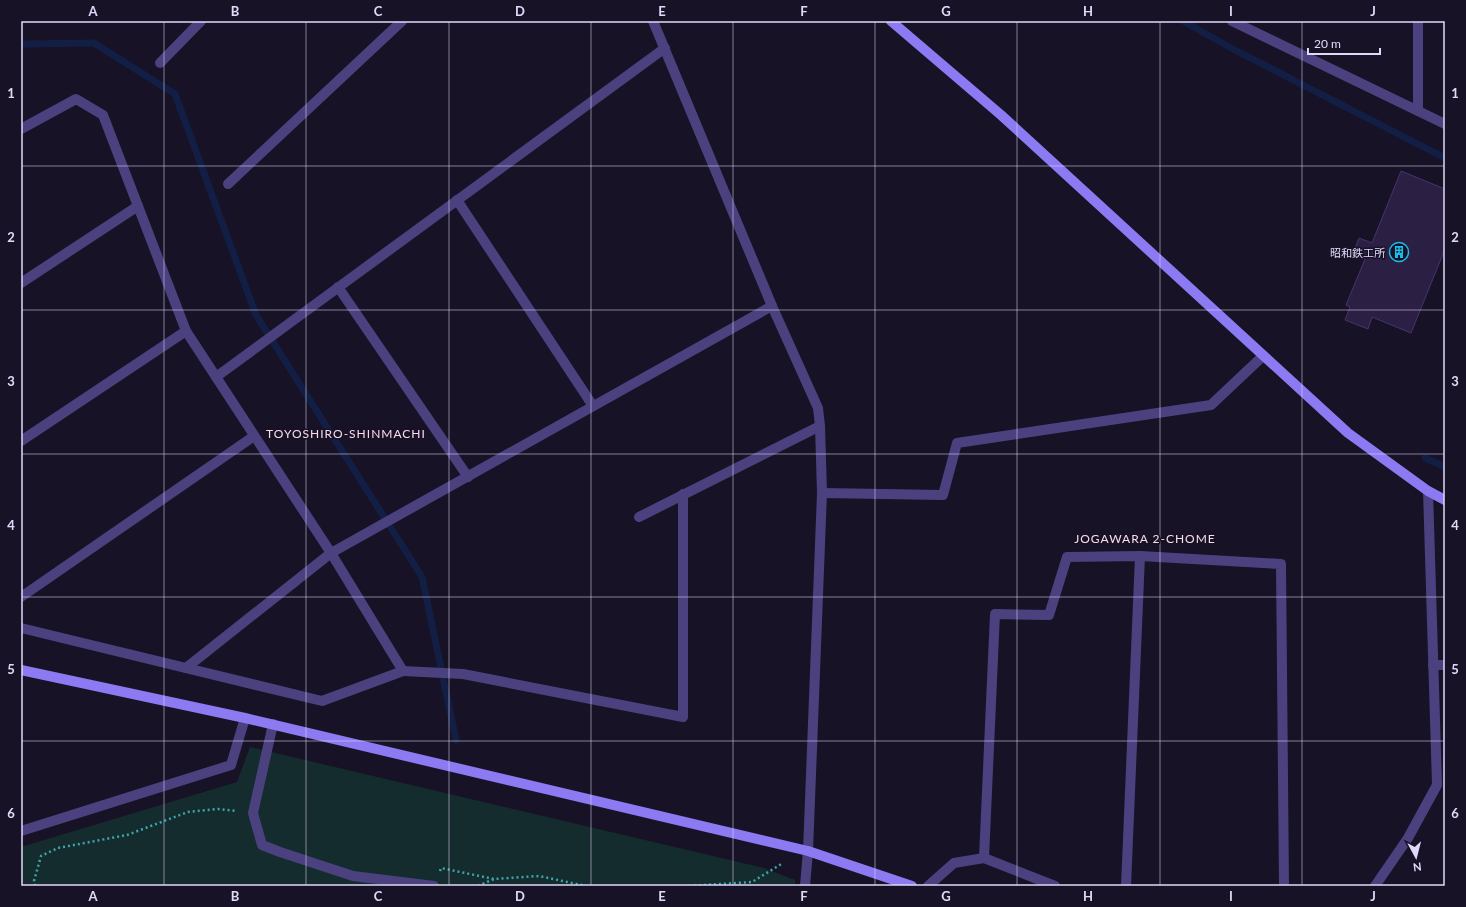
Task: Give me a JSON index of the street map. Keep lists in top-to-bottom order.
{
  "districts": ["TOYOSHIRO-SHINMACHI", "JOGAWARA 2-CHOME"],
  "places": {
    "building": ["昭和鉄工所"]
  },
  "scale_bar": "20 m",
  "north": "bottom",
  "grid": {
    "columns": [
      "A",
      "B",
      "C",
      "D",
      "E",
      "F",
      "G",
      "H",
      "I",
      "J"
    ],
    "rows": [
      "1",
      "2",
      "3",
      "4",
      "5",
      "6"
    ]
  }
}
